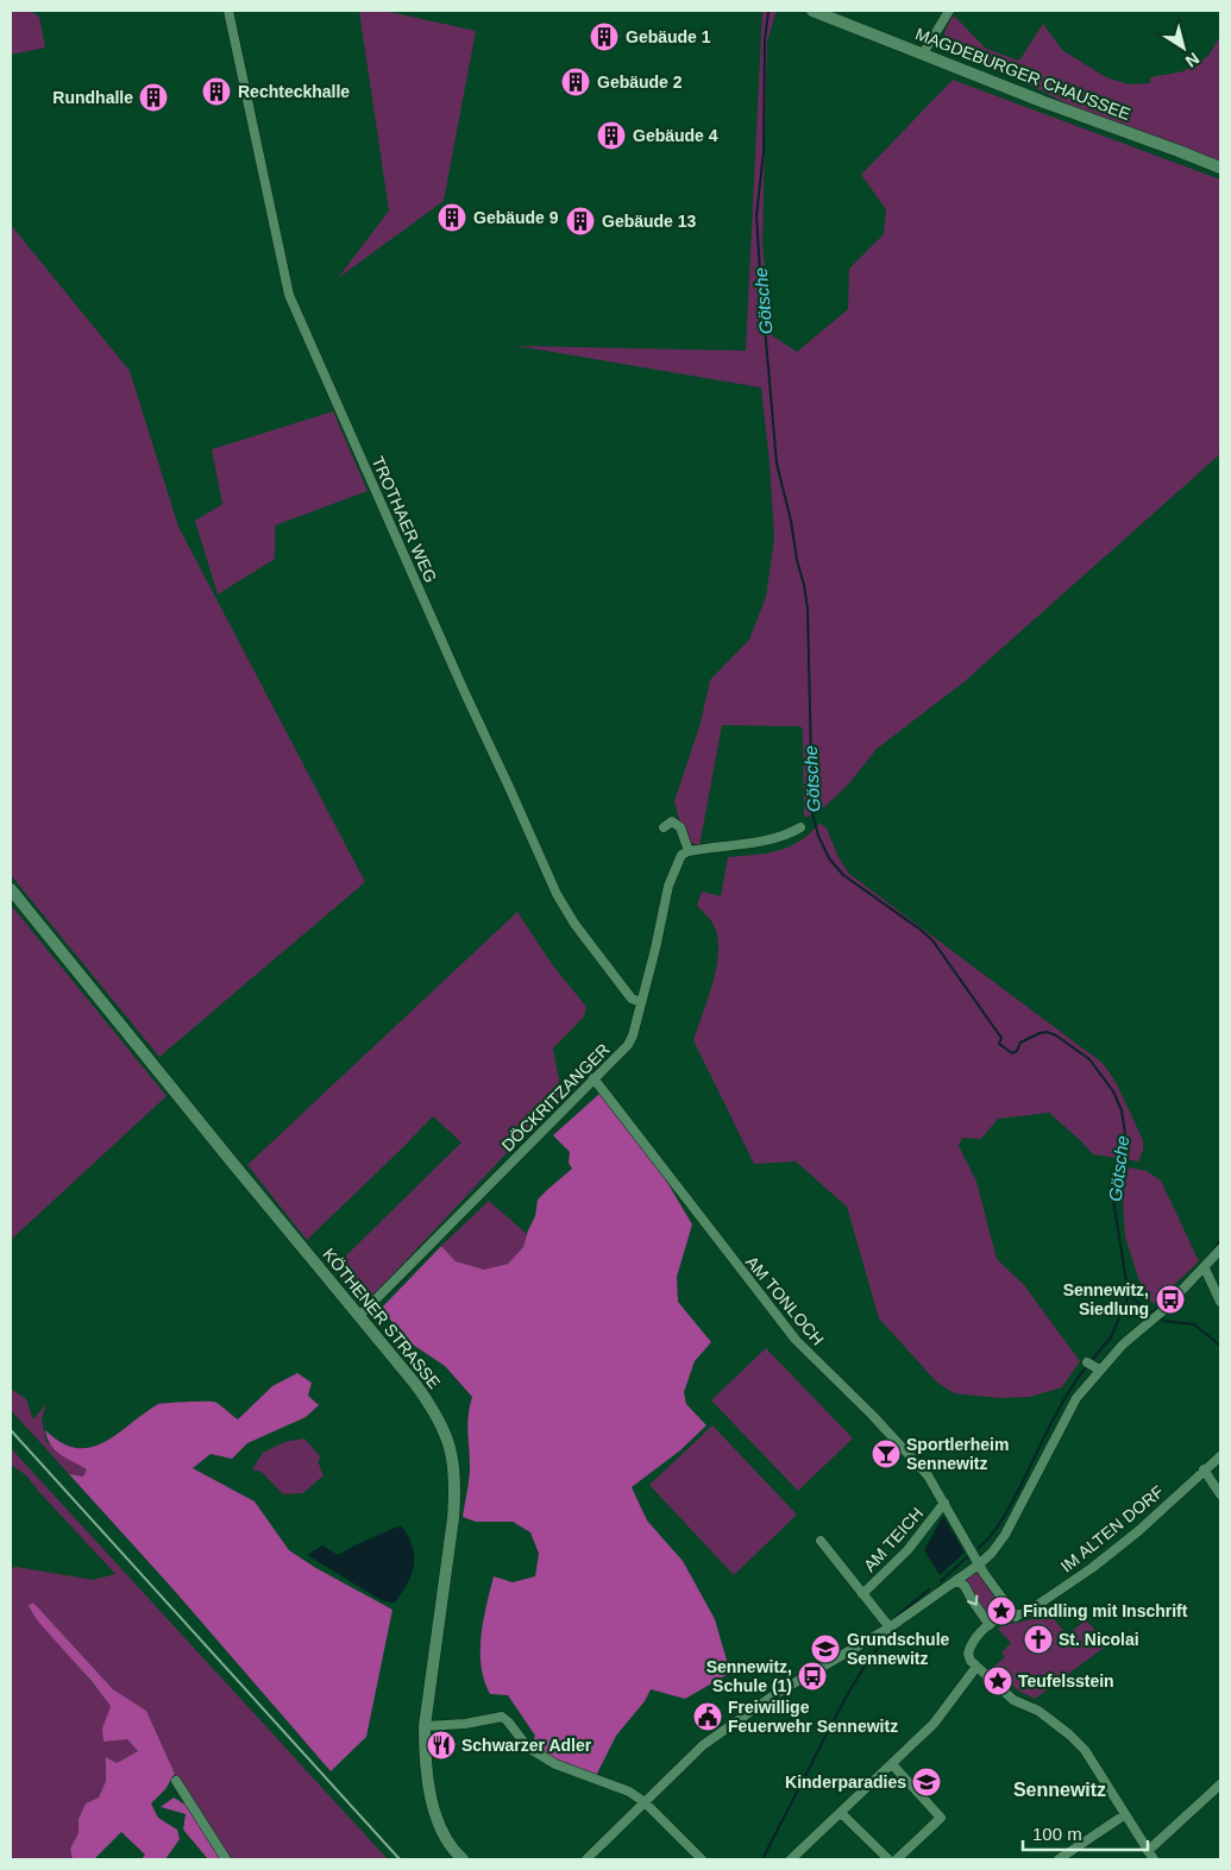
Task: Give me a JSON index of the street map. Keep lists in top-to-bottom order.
{
  "streets": {
    "main road": ["MAGDEBURGER CHAUSSEE", "KÖTHENER STRASSE"],
    "street": [
      "TROTHAER WEG",
      "DÖCKRITZANGER",
      "AM TONLOCH",
      "IM ALTEN DORF",
      "AM TEICH"
    ]
  },
  "crossings": [
    ["TROTHAER WEG", "DÖCKRITZANGER"],
    ["DÖCKRITZANGER", "AM TONLOCH"],
    ["DÖCKRITZANGER", "KÖTHENER STRASSE"],
    ["AM TONLOCH", "IM ALTEN DORF"],
    ["AM TONLOCH", "AM TEICH"]
  ],
  "districts": ["Sennewitz"],
  "water": ["Götsche"],
  "places": {
    "building": [
      "Gebäude 1",
      "Gebäude 2",
      "Rechteckhalle",
      "Rundhalle",
      "Gebäude 4",
      "Gebäude 9",
      "Gebäude 13"
    ],
    "bus stop": ["Sennewitz, Siedlung", "Sennewitz, Schule (1)"],
    "bar": ["Sportlerheim Sennewitz"],
    "place": ["Findling mit Inschrift", "Teufelsstein"],
    "church": ["St. Nicolai"],
    "school or university": ["Grundschule Sennewitz", "Kinderparadies"],
    "public building": ["Freiwillige Feuerwehr Sennewitz"],
    "restaurant": ["Schwarzer Adler"]
  },
  "scale_bar": "100 m",
  "north": "bottom right"
}
